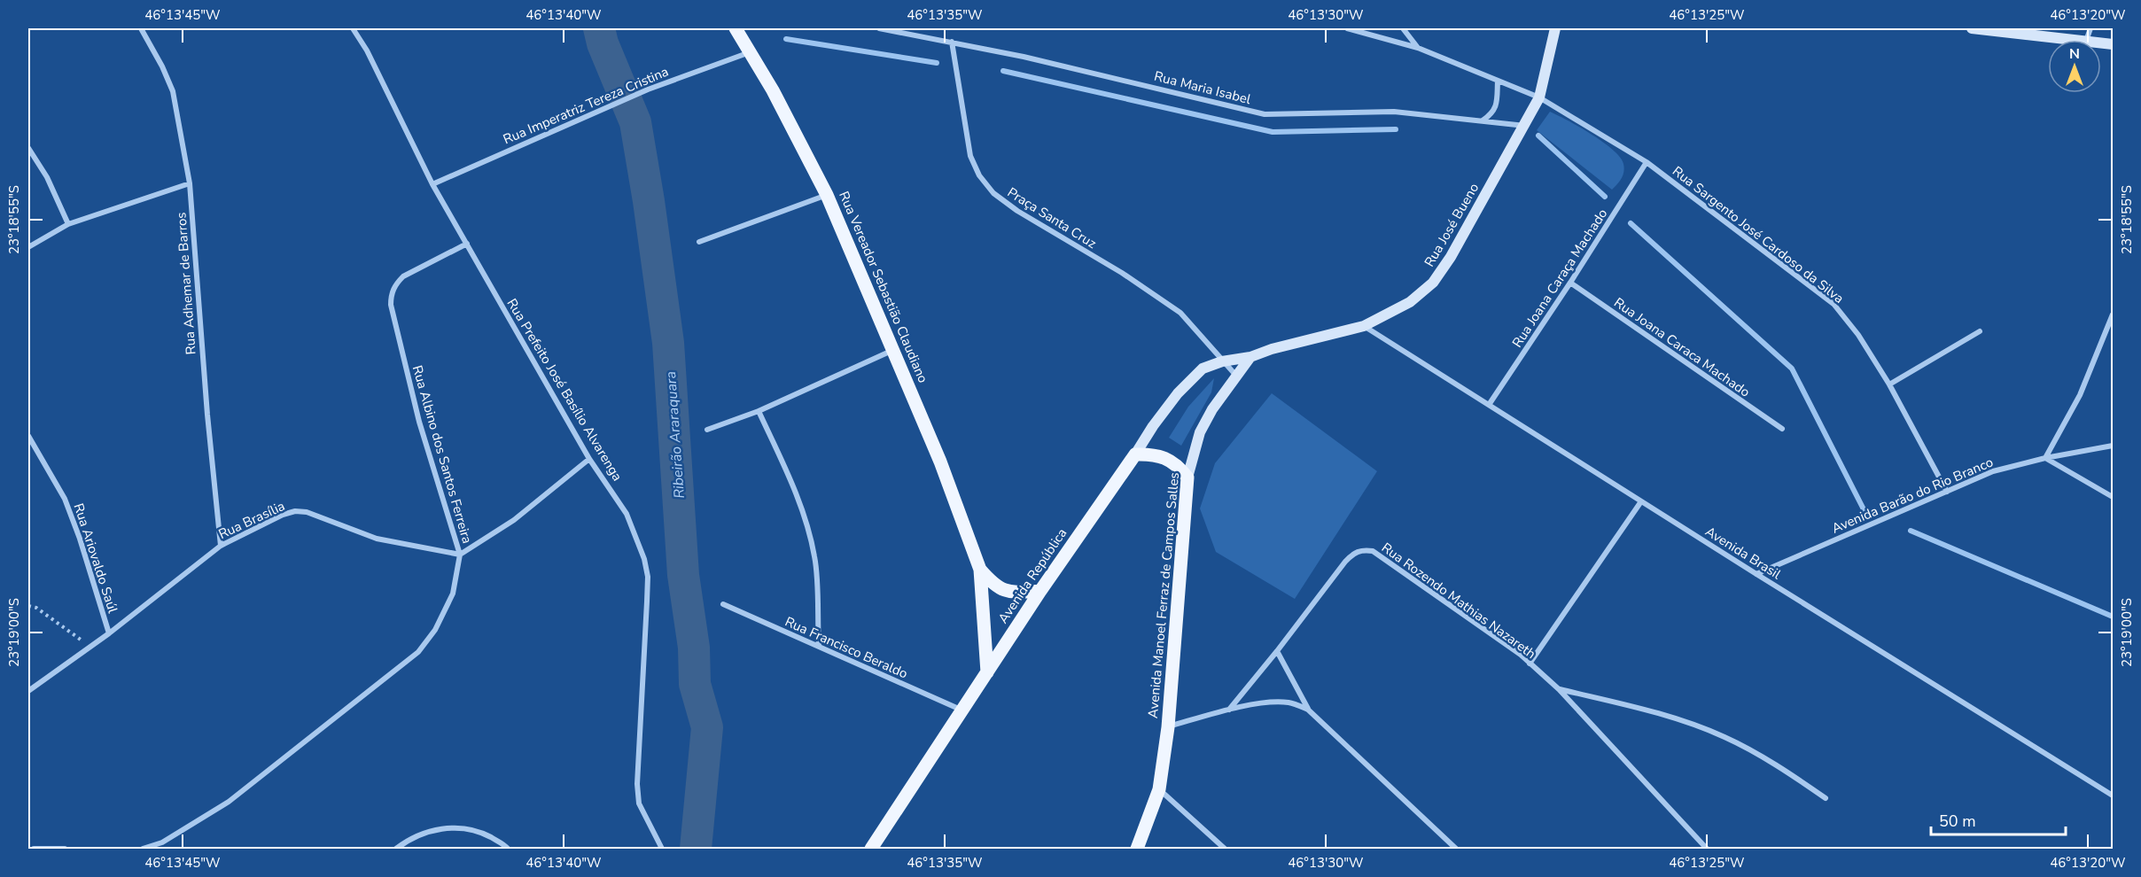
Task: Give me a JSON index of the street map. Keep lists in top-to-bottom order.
{
  "streets": {
    "main road": ["Rua Vereador Sebastião Claudiano", "Avenida República", "Avenida Manoel Ferraz de Campos Salles"],
    "street": [
      "Rua Maria Isabel",
      "Rua Imperatriz Tereza Cristina",
      "Praça Santa Cruz",
      "Rua José Bueno",
      "Rua Sargento José Cardoso da Silva",
      "Rua Joana Caraça Machado",
      "Rua Adhemar de Barros",
      "Rua Joana Caraca Machado",
      "Rua Prefeito José Basílio Alvarenga",
      "Rua Albino dos Santos Ferreira",
      "Avenida Barão do Rio Branco",
      "Rua Brasília",
      "Avenida Brasil",
      "Rua Ariovaldo Saúl",
      "Rua Rozendo Mathias Nazareth",
      "Rua Francisco Beraldo"
    ]
  },
  "crossings": [
    ["Rua Maria Isabel", "Praça Santa Cruz"],
    ["Rua Maria Isabel", "Rua José Bueno"],
    ["Rua Imperatriz Tereza Cristina", "Rua Vereador Sebastião Claudiano"],
    ["Rua Imperatriz Tereza Cristina", "Rua Prefeito José Basílio Alvarenga"],
    ["Praça Santa Cruz", "Avenida República"],
    ["Praça Santa Cruz", "Avenida Manoel Ferraz de Campos Salles"],
    ["Rua José Bueno", "Rua Sargento José Cardoso da Silva"],
    ["Rua José Bueno", "Avenida Brasil"],
    ["Rua José Bueno", "Avenida República"],
    ["Rua José Bueno", "Avenida Manoel Ferraz de Campos Salles"],
    ["Rua Sargento José Cardoso da Silva", "Rua Joana Caraça Machado"],
    ["Rua Sargento José Cardoso da Silva", "Avenida Barão do Rio Branco"],
    ["Rua Joana Caraça Machado", "Rua Joana Caraca Machado"],
    ["Rua Joana Caraça Machado", "Avenida Brasil"],
    ["Rua Adhemar de Barros", "Rua Brasília"],
    ["Rua Prefeito José Basílio Alvarenga", "Rua Albino dos Santos Ferreira"],
    ["Rua Albino dos Santos Ferreira", "Rua Brasília"],
    ["Avenida Barão do Rio Branco", "Avenida Brasil"],
    ["Rua Brasília", "Rua Ariovaldo Saúl"],
    ["Avenida República", "Avenida Manoel Ferraz de Campos Salles"],
    ["Avenida República", "Rua Francisco Beraldo"]
  ],
  "water": ["Ribeirão Araraquara"],
  "scale_bar": "50 m",
  "north": "top",
  "coordinates": [
    "46°13'45\"W",
    "46°13'40\"W",
    "46°13'35\"W",
    "46°13'30\"W",
    "46°13'25\"W",
    "46°13'20\"W",
    "23°18'55\"S",
    "23°19'00\"S"
  ]
}
